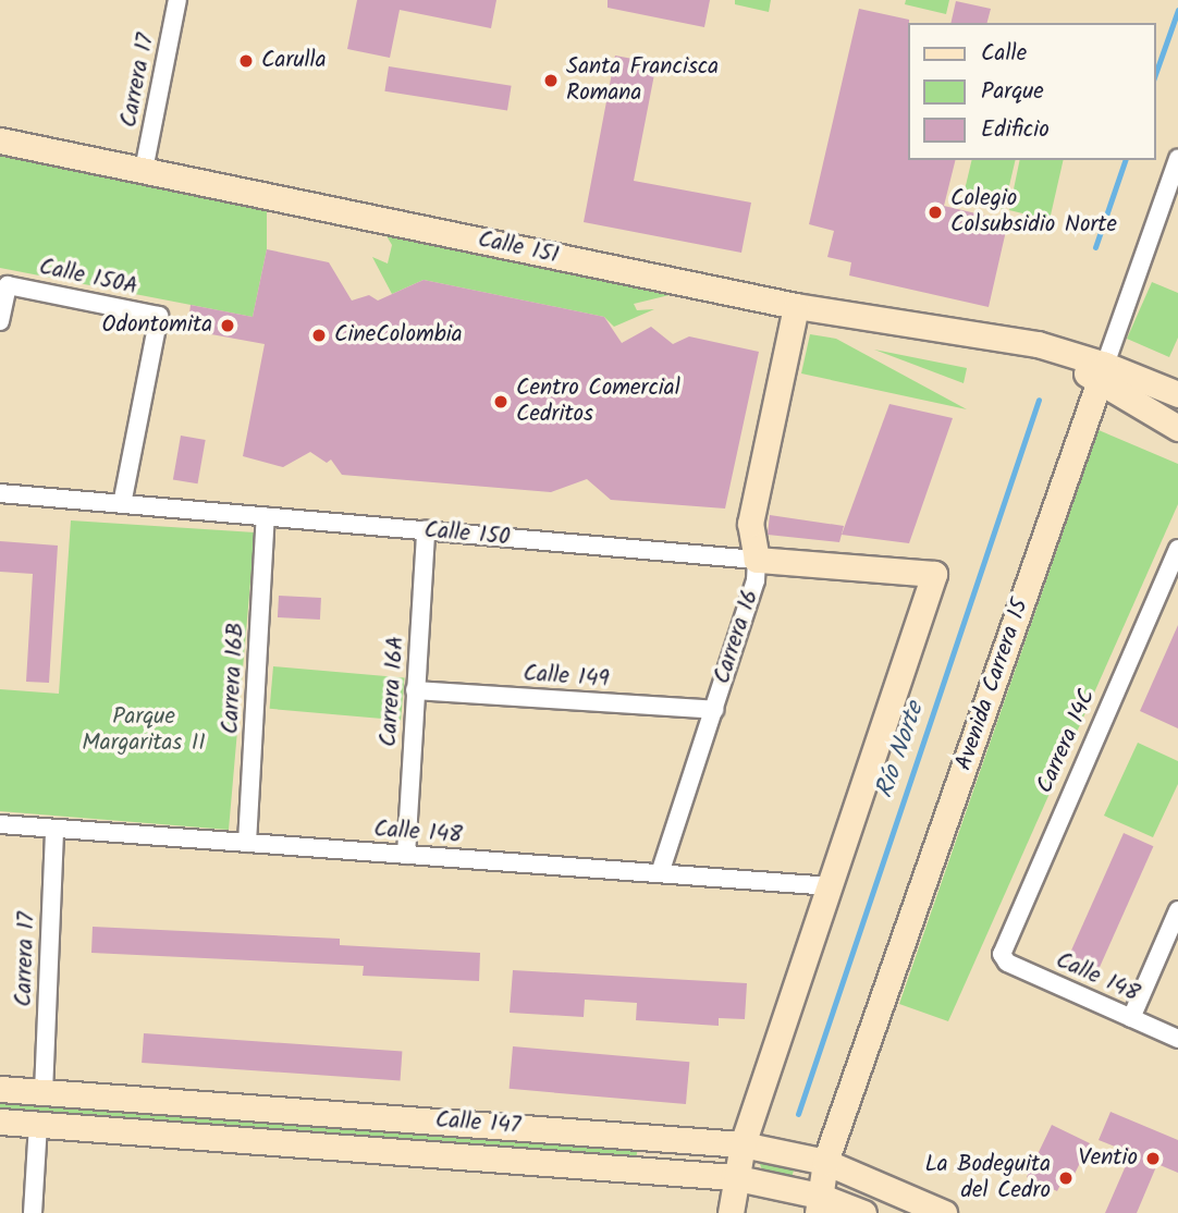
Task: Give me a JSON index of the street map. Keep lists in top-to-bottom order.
{
  "streets": {
    "street": [
      "Carrera 17",
      "Calle 151",
      "Calle 150A",
      "Calle 150",
      "Carrera 16",
      "Calle 149",
      "Carrera 16B",
      "Avenida Carrera 15",
      "Carrera 16A",
      "Carrera 14C",
      "Calle 148",
      "Calle 147"
    ]
  },
  "crossings": [
    ["Carrera 17", "Calle 151"],
    ["Carrera 17", "Calle 148"],
    ["Carrera 17", "Calle 147"],
    ["Calle 151", "Carrera 16"],
    ["Calle 151", "Avenida Carrera 15"],
    ["Calle 150A", "Calle 150"],
    ["Calle 150", "Carrera 16"],
    ["Calle 150", "Carrera 16B"],
    ["Calle 150", "Carrera 16A"],
    ["Calle 150", "Calle 148"],
    ["Carrera 16", "Calle 149"],
    ["Carrera 16", "Calle 148"],
    ["Calle 149", "Carrera 16A"],
    ["Carrera 16B", "Calle 148"],
    ["Avenida Carrera 15", "Calle 147"],
    ["Carrera 16A", "Calle 148"],
    ["Carrera 14C", "Calle 148"]
  ],
  "water": ["Río Norte"],
  "parks": ["Parque Margaritas II"],
  "places": [
    "Carulla",
    "Santa Francisca Romana",
    "Colegio Colsubsidio Norte",
    "Odontomita",
    "CineColombia",
    "Centro Comercial Cedritos",
    "Ventio",
    "La Bodeguita del Cedro"
  ],
  "legend": ["Calle", "Parque", "Edificio"]
}
